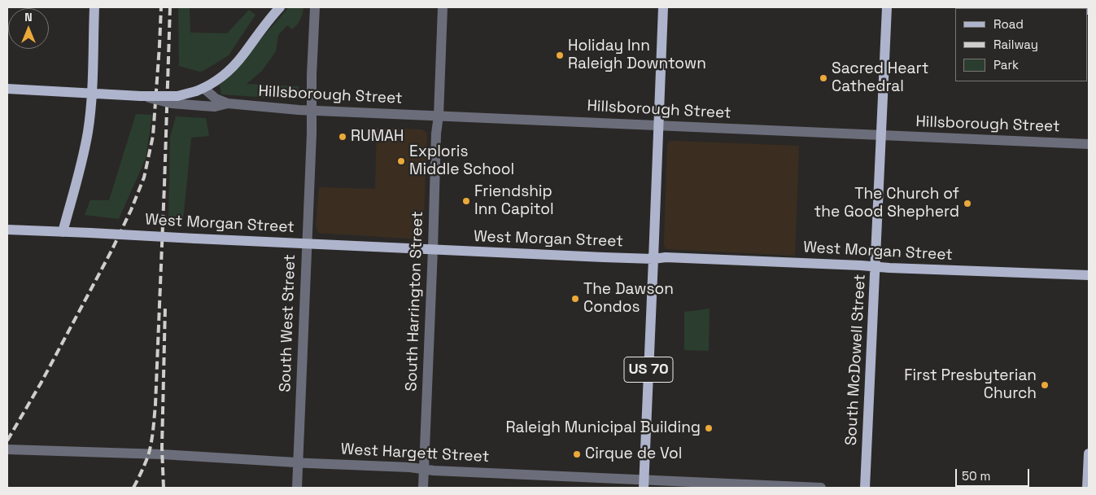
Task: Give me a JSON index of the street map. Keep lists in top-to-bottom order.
{
  "streets": {
    "main road": [
      "Hillsborough Street",
      "West Morgan Street",
      "South McDowell Street",
      "US 70"
    ],
    "street": ["South Harrington Street", "South West Street", "West Hargett Street"]
  },
  "crossings": [
    ["Hillsborough Street", "South Harrington Street"],
    ["Hillsborough Street", "South West Street"],
    ["Hillsborough Street", "South McDowell Street"],
    ["Hillsborough Street", "US 70"],
    ["West Morgan Street", "South Harrington Street"],
    ["West Morgan Street", "South West Street"],
    ["West Morgan Street", "South McDowell Street"],
    ["West Morgan Street", "US 70"],
    ["South Harrington Street", "West Hargett Street"],
    ["South West Street", "West Hargett Street"],
    ["US 70", "West Hargett Street"]
  ],
  "places": [
    "Holiday Inn Raleigh Downtown",
    "Sacred Heart Cathedral",
    "RUMAH",
    "Exploris Middle School",
    "Friendship Inn Capitol",
    "The Church of the Good Shepherd",
    "The Dawson Condos",
    "First Presbyterian Church",
    "Raleigh Municipal Building",
    "Cirque de Vol"
  ],
  "legend": ["Road", "Railway", "Park"],
  "scale_bar": "50 m",
  "north": "top"
}
